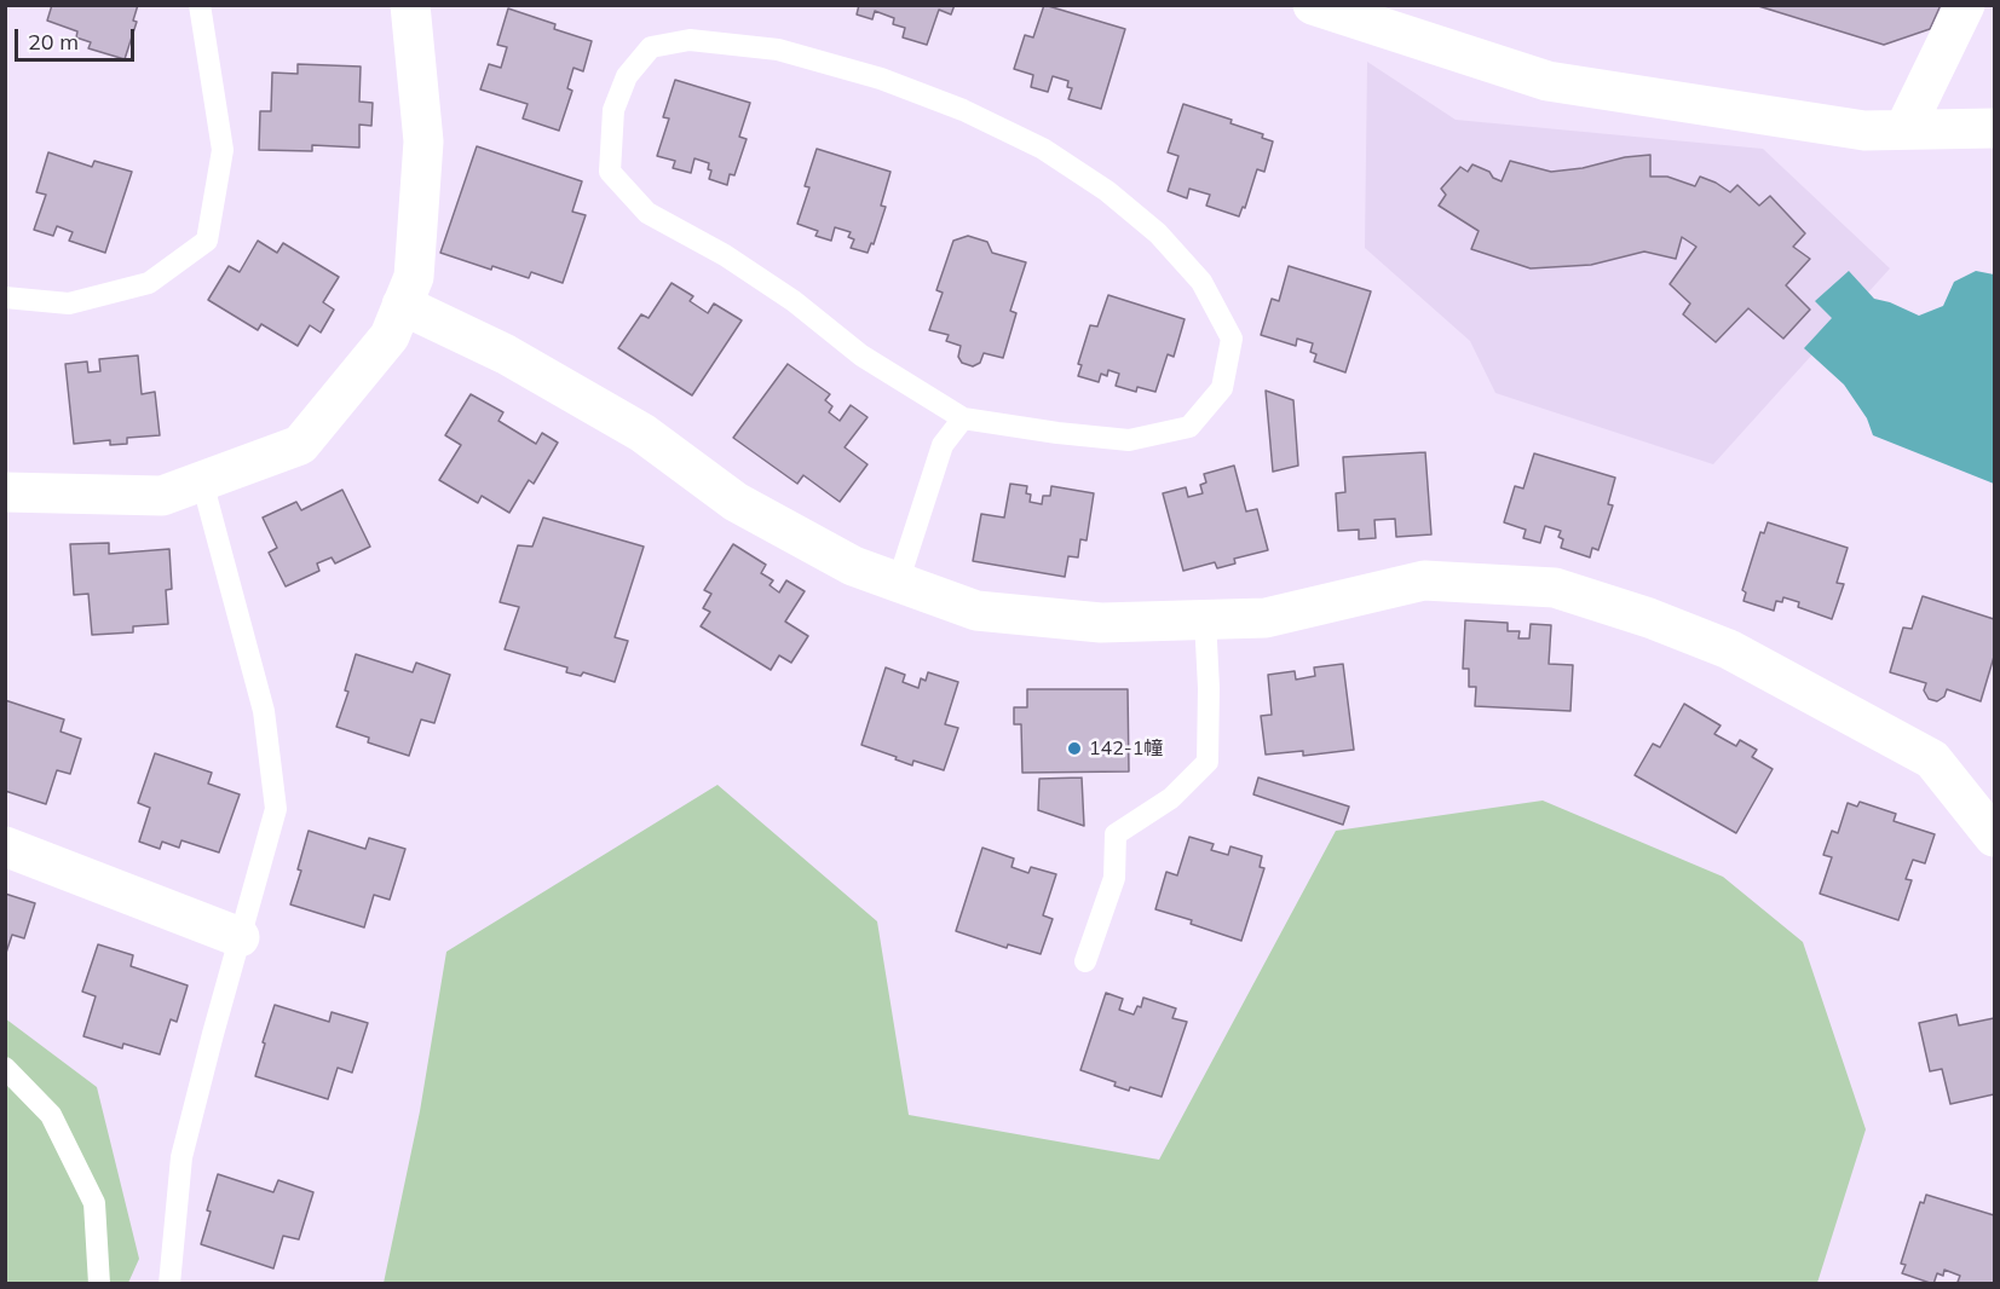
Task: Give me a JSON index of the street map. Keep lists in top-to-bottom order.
{
  "places": ["142-1幢"],
  "scale_bar": "20 m"
}
